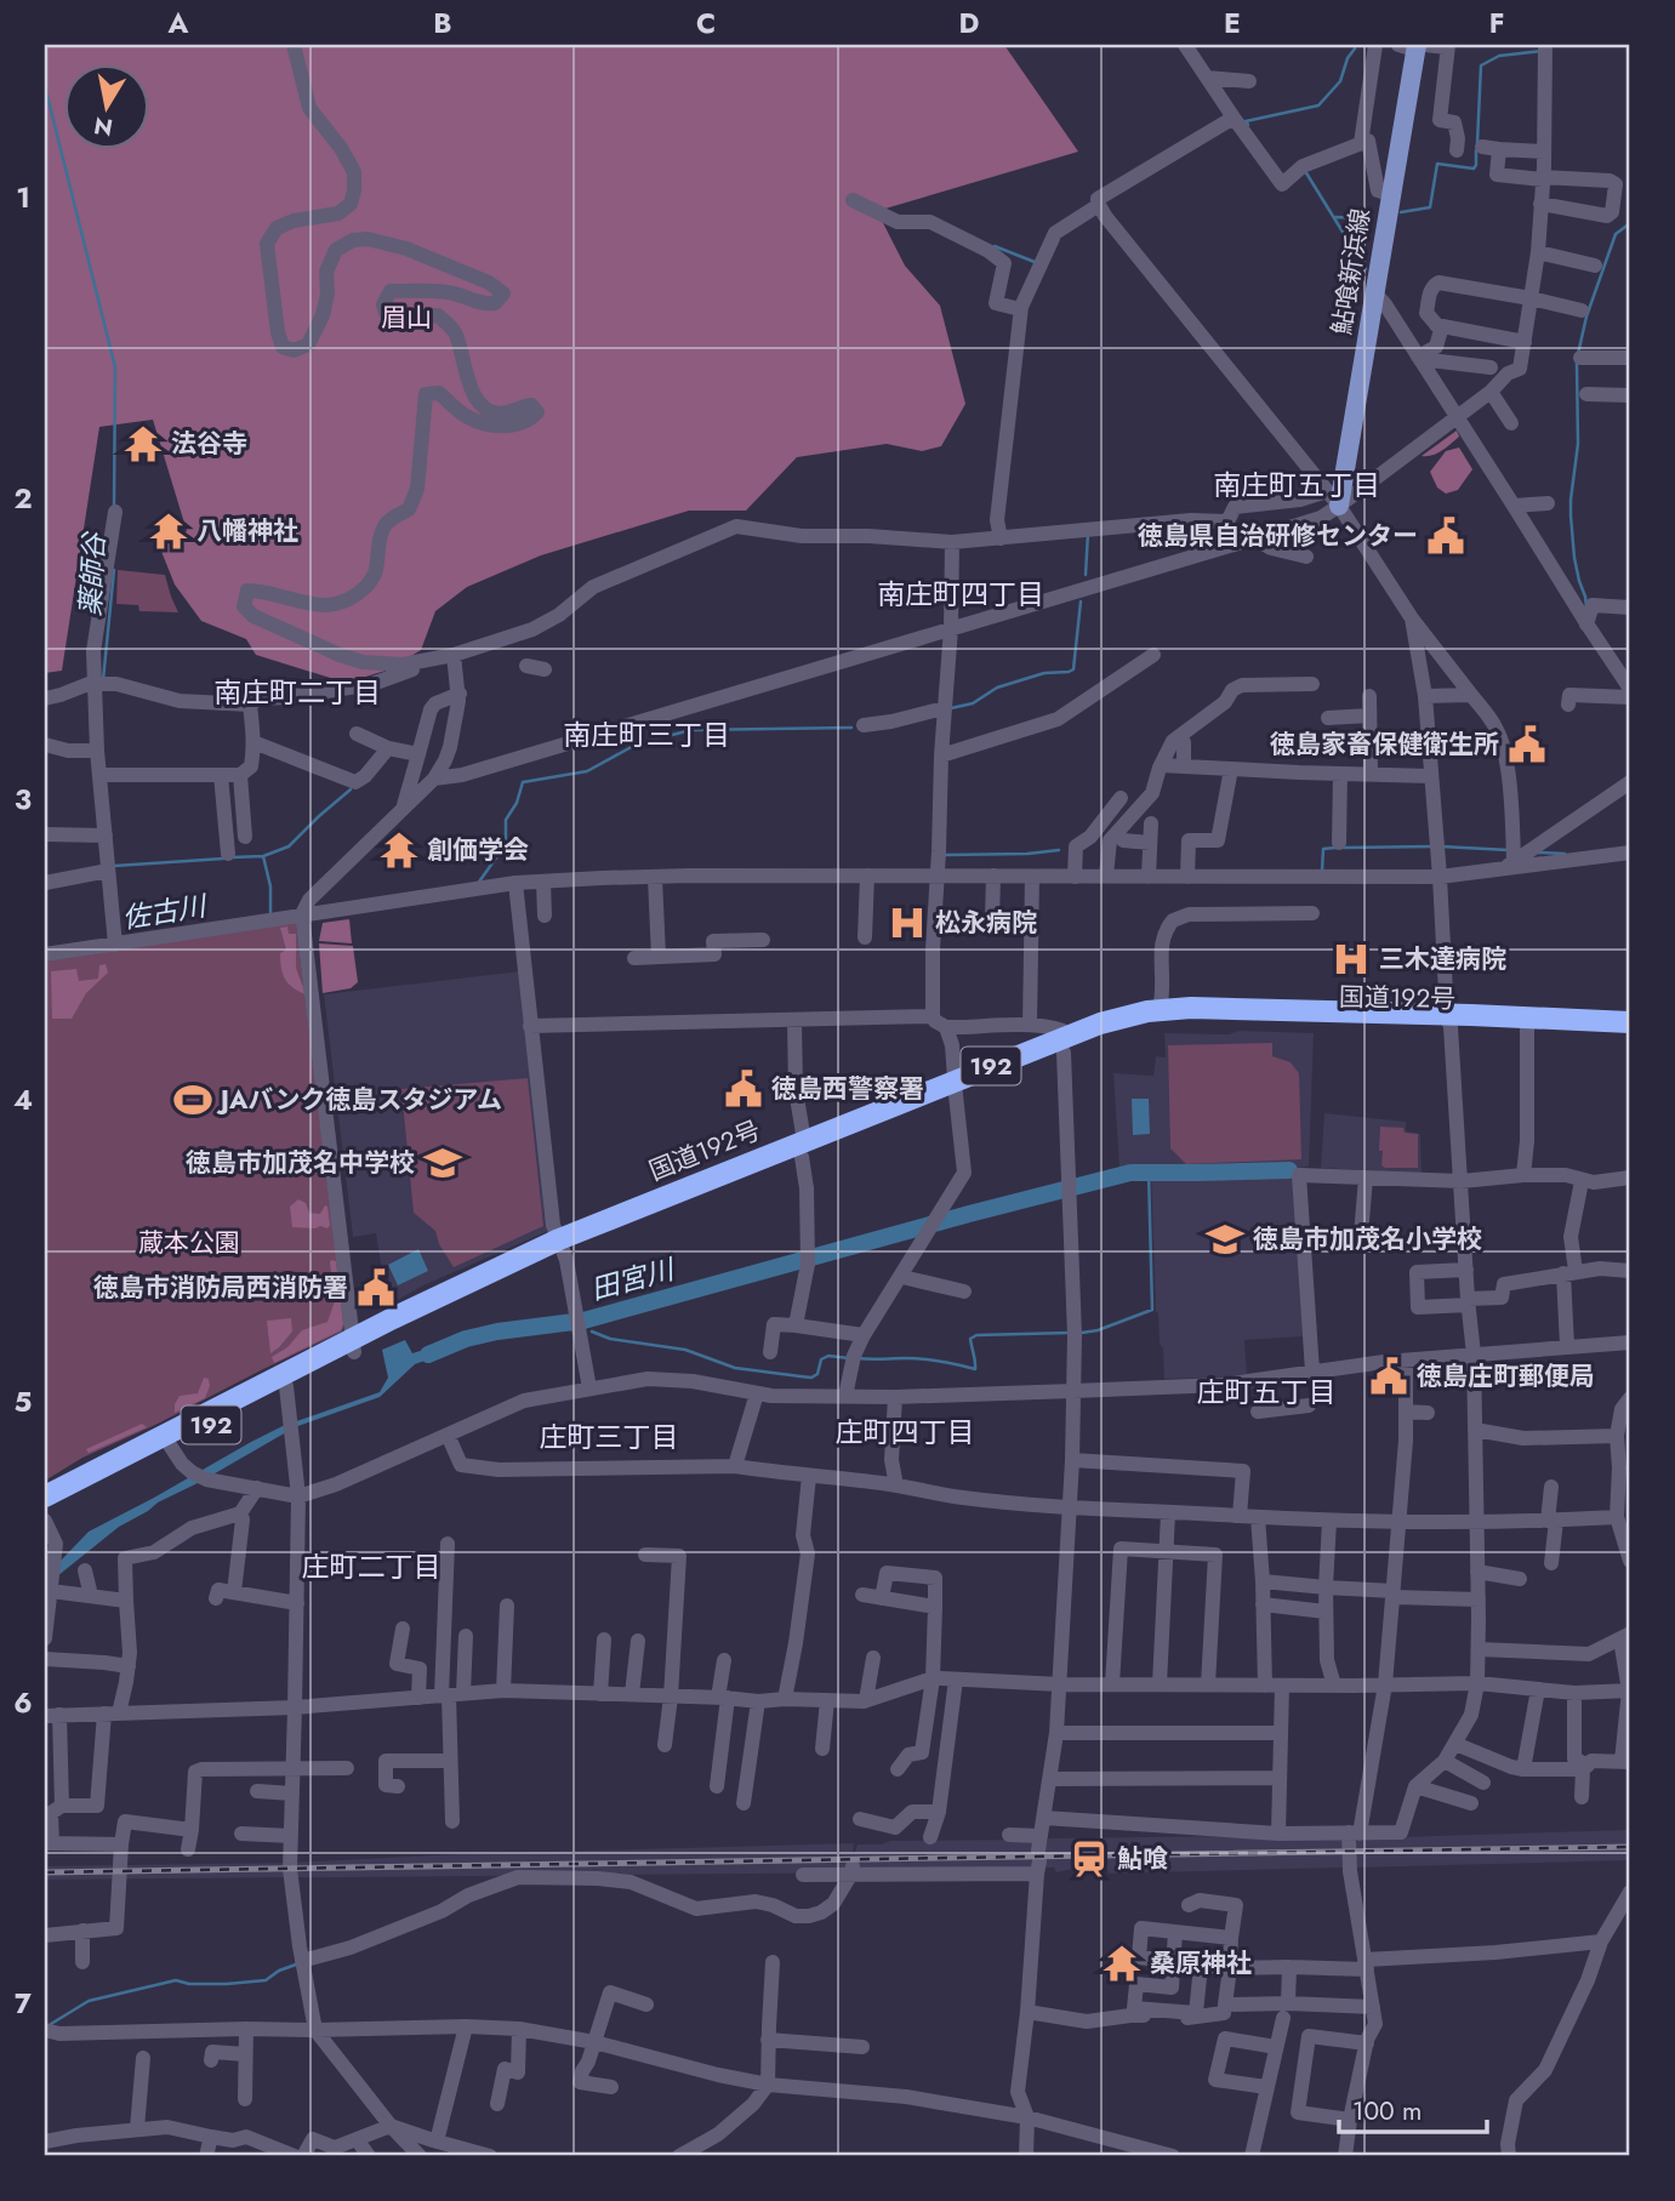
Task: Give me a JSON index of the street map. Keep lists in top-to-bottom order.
{
  "streets": {
    "highway": ["国道192号", "192"],
    "main road": ["鮎喰新浜線"]
  },
  "districts": [
    "南庄町五丁目",
    "南庄町四丁目",
    "南庄町二丁目",
    "南庄町三丁目",
    "庄町五丁目",
    "庄町四丁目",
    "庄町三丁目",
    "庄町二丁目"
  ],
  "water": ["薬師谷", "佐古川", "田宮川"],
  "parks": ["眉山", "蔵本公園"],
  "places": {
    "temple": [
      "法谷寺",
      "八幡神社",
      "創価学会",
      "桑原神社"
    ],
    "public building": [
      "徳島県自治研修センター",
      "徳島家畜保健衛生所",
      "徳島西警察署",
      "徳島市消防局西消防署",
      "徳島庄町郵便局"
    ],
    "hospital": ["松永病院", "三木達病院"],
    "sports": ["JAバンク徳島スタジアム"],
    "school or university": ["徳島市加茂名中学校", "徳島市加茂名小学校"],
    "station": ["鮎喰"]
  },
  "scale_bar": "100 m",
  "north": "bottom",
  "grid": {
    "columns": [
      "A",
      "B",
      "C",
      "D",
      "E",
      "F"
    ],
    "rows": [
      "1",
      "2",
      "3",
      "4",
      "5",
      "6",
      "7"
    ]
  }
}
